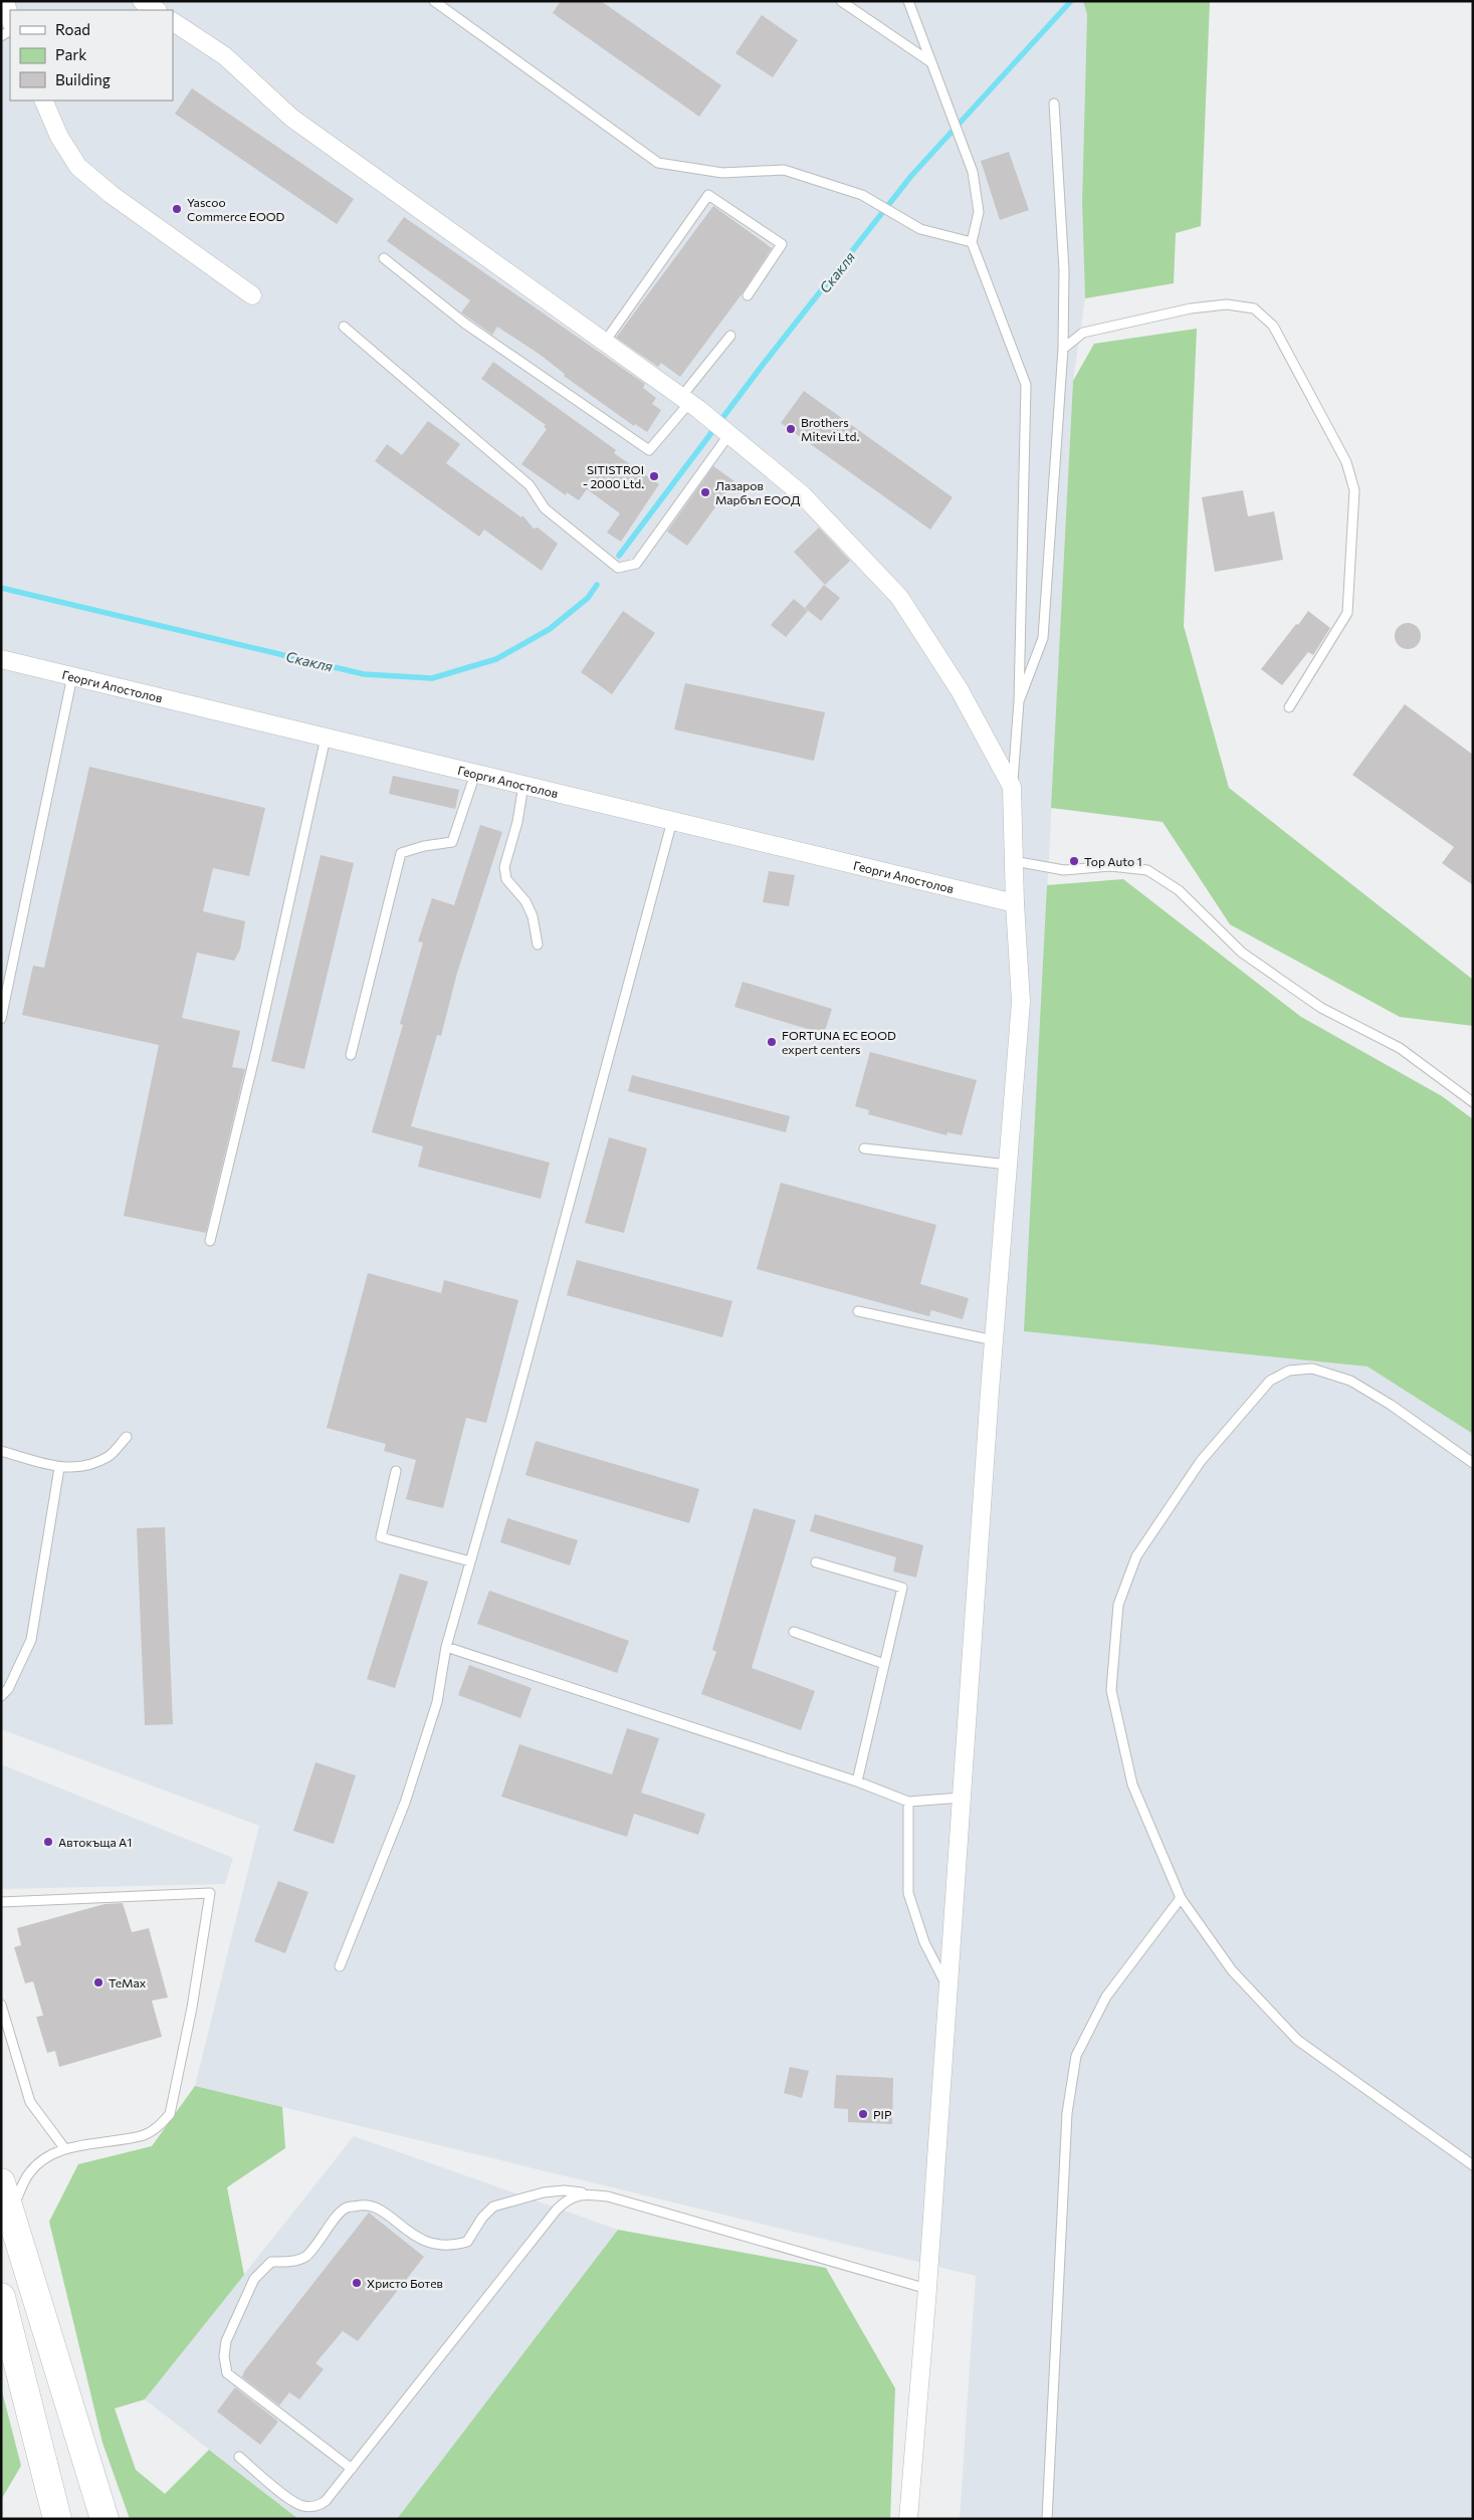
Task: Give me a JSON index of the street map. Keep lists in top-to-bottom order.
{
  "streets": {
    "street": ["Георги Апостолов"]
  },
  "water": ["Скакля"],
  "places": [
    "Yascoo Commerce EOOD",
    "Brothers Mitevi Ltd.",
    "SITISTROI - 2000 Ltd.",
    "Лазаров Марбъл ЕООД",
    "Top Auto 1",
    "FORTUNA EC EOOD expert centers",
    "Автокъща А1",
    "TeMax",
    "PIP",
    "Христо Ботев"
  ],
  "legend": ["Road", "Park", "Building"]
}
